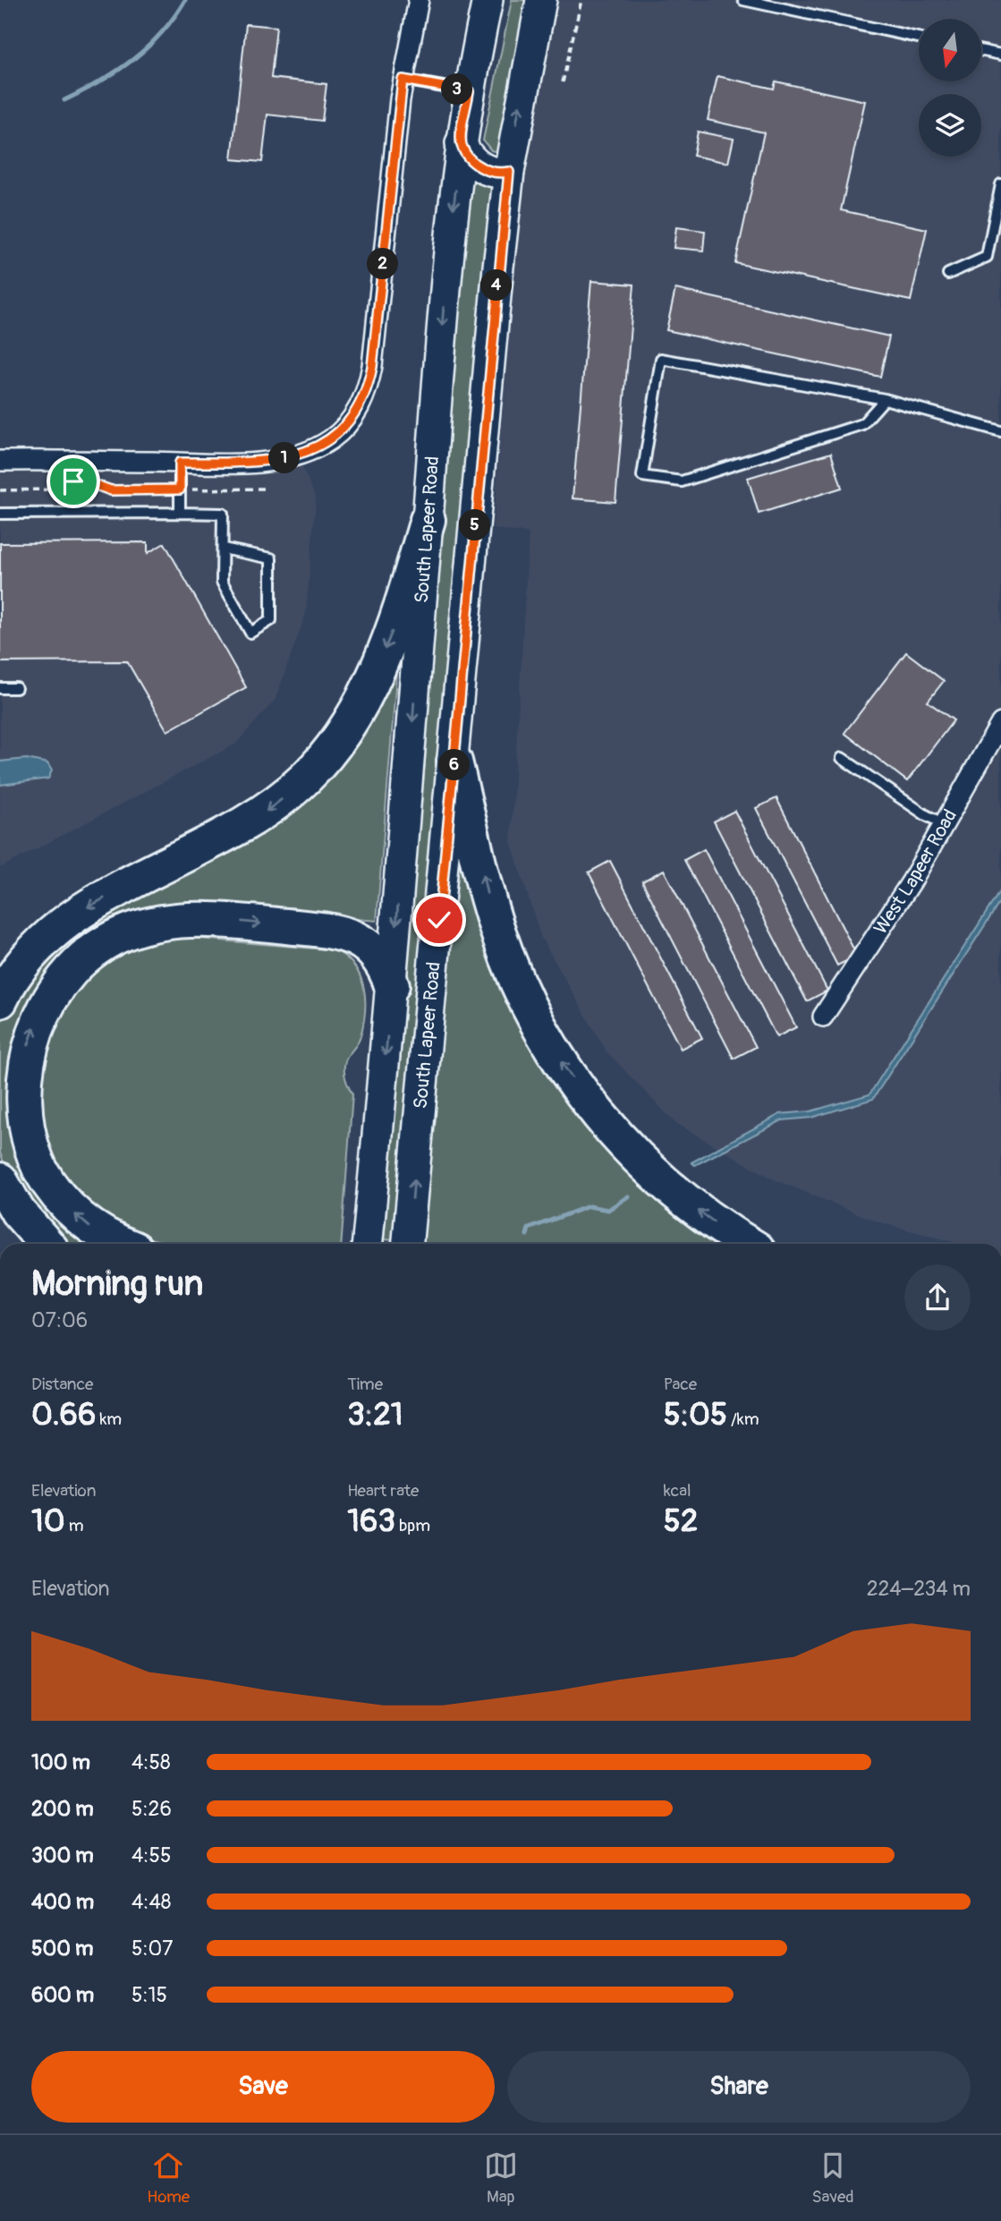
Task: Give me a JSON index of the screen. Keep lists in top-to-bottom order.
{
  "streets": {
    "main road": ["South Lapeer Road"],
    "street": ["West Lapeer Road"]
  },
  "north": "bottom",
  "page": {
    "pins": [
      "3",
      "2",
      "4",
      "1",
      "5",
      "6"
    ],
    "heading": ["Morning run", "07:06"],
    "stats": [
      ["Distance", "0.66 km"],
      ["Time", "3:21"],
      ["Pace", "5:05 /km"],
      ["Elevation", "10 m"],
      ["Heart rate", "163 bpm"],
      ["kcal", "52"]
    ],
    "chart": ["Elevation", "224–234 m"],
    "list": [
      {
        "name": "100 m",
        "note": "4:58"
      },
      {
        "name": "200 m",
        "note": "5:26"
      },
      {
        "name": "300 m",
        "note": "4:55"
      },
      {
        "name": "400 m",
        "note": "4:48"
      },
      {
        "name": "500 m",
        "note": "5:07"
      },
      {
        "name": "600 m",
        "note": "5:15"
      }
    ],
    "buttons": ["Save", "Share"],
    "tabs": ["Home", "Map", "Saved"]
  }
}
